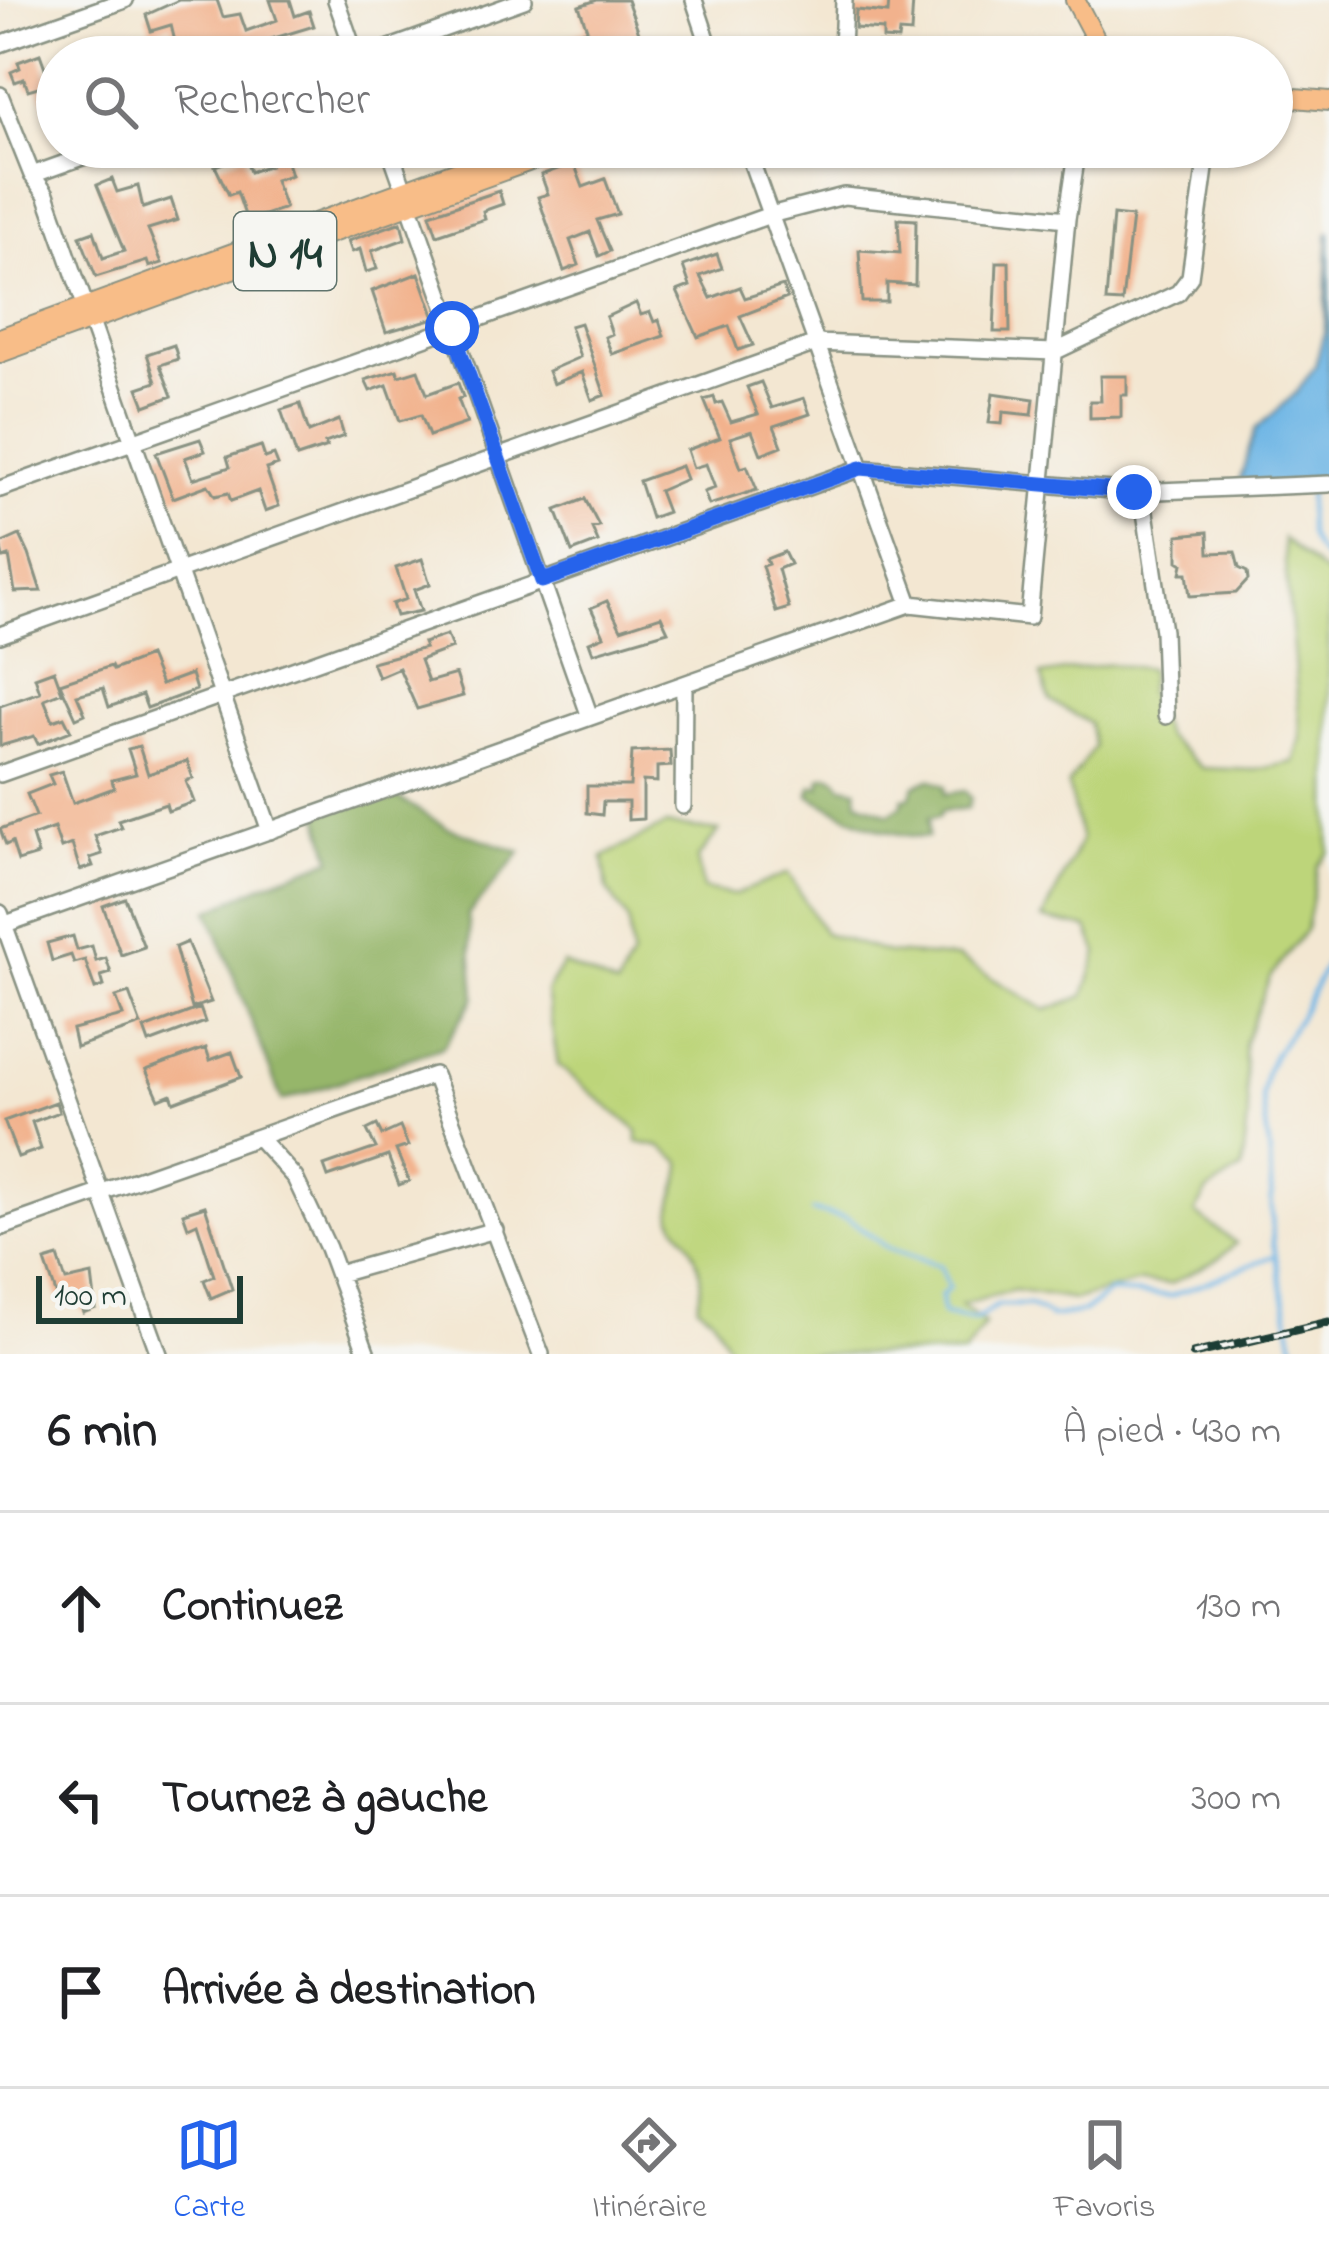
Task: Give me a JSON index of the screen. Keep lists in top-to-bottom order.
{
  "streets": {
    "main road": ["N 14"]
  },
  "scale_bar": "100 m",
  "page": {
    "search": "Rechercher",
    "scale": "100 m",
    "heading": ["6 min", "À pied · 430 m"],
    "list": [
      ["Continuez", "130 m"],
      ["Tournez à gauche", "300 m"],
      "Arrivée à destination"
    ],
    "nav": ["Carte", "Itinéraire", "Favoris"]
  }
}
